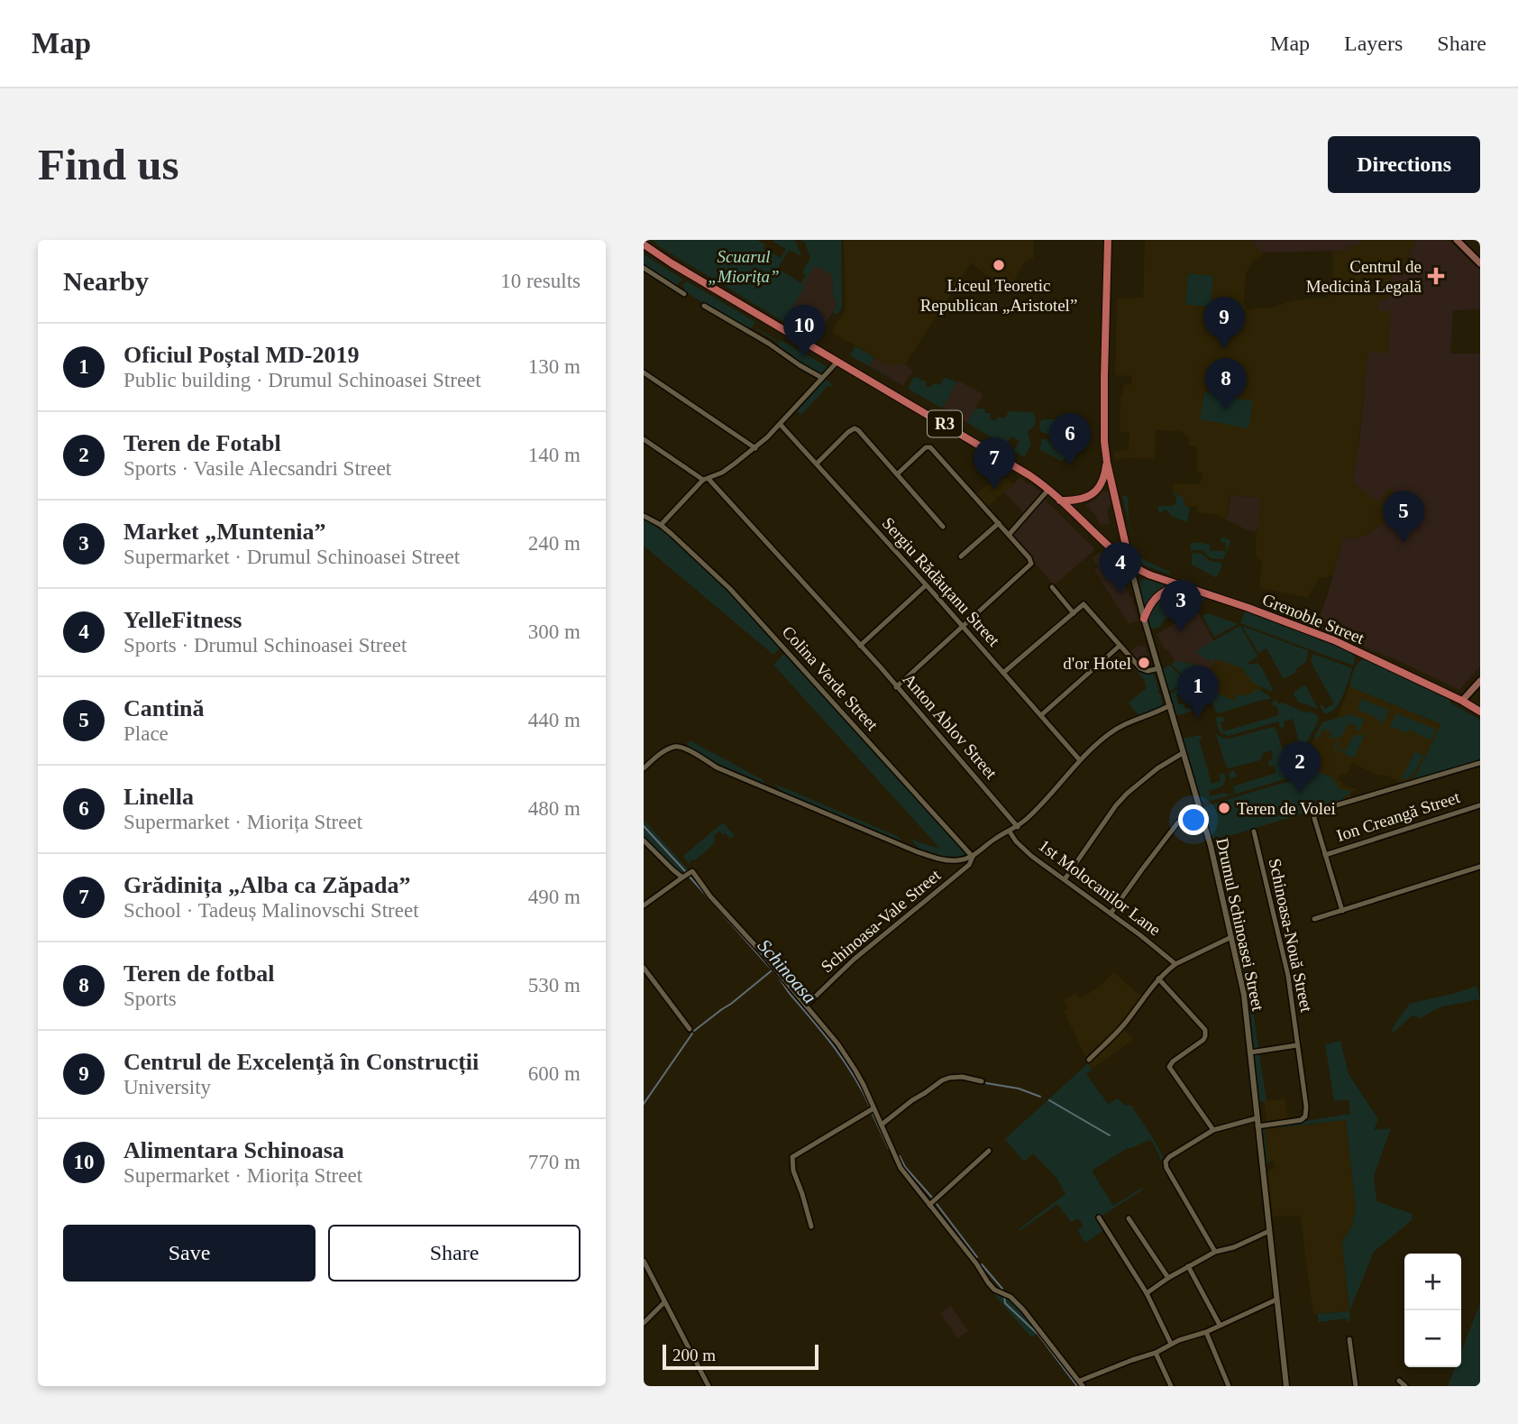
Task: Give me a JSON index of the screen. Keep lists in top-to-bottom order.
{
  "streets": {
    "main road": ["R3", "Grenoble Street"],
    "street": [
      "Sergiu Rădăuțanu Street",
      "Colina Verde Street",
      "Anton Ablov Street",
      "Ion Creangă Street",
      "1st Molocanilor Lane",
      "Schinoasa-Vale Street",
      "Drumul Schinoasei Street",
      "Schinoasa-Nouă Street"
    ]
  },
  "crossings": [
    ["R3", "Grenoble Street"],
    ["Sergiu Rădăuțanu Street", "Schinoasa-Vale Street"],
    ["Grenoble Street", "Drumul Schinoasei Street"],
    ["Colina Verde Street", "Schinoasa-Vale Street"],
    ["Anton Ablov Street", "Schinoasa-Vale Street"],
    ["1st Molocanilor Lane", "Schinoasa-Vale Street"],
    ["Schinoasa-Vale Street", "Drumul Schinoasei Street"],
    ["Drumul Schinoasei Street", "Schinoasa-Nouă Street"]
  ],
  "water": ["Schinoasa"],
  "parks": ["Scuarul „Miorița”"],
  "places": {
    "other": ["Liceul Teoretic Republican „Aristotel”", "d'or Hotel", "Teren de Volei"],
    "health": ["Centrul de Medicină Legală"]
  },
  "scale_bar": "200 m",
  "page": {
    "header": "Map",
    "nav": ["Map", "Layers", "Share"],
    "buttons": [
      "Directions",
      ["Save", "Share"]
    ],
    "title": "Find us",
    "heading": ["Nearby", "10 results"],
    "pins": [
      "9",
      "10",
      "8",
      "6",
      "7",
      "5",
      "4",
      "3",
      "1",
      "2"
    ],
    "list": [
      {
        "mark": "1",
        "name": "Oficiul Poștal MD-2019",
        "note": "Public building · Drumul Schinoasei Street",
        "value": "130 m"
      },
      {
        "mark": "2",
        "name": "Teren de Fotabl",
        "note": "Sports · Vasile Alecsandri Street",
        "value": "140 m"
      },
      {
        "mark": "3",
        "name": "Market „Muntenia”",
        "note": "Supermarket · Drumul Schinoasei Street",
        "value": "240 m"
      },
      {
        "mark": "4",
        "name": "YelleFitness",
        "note": "Sports · Drumul Schinoasei Street",
        "value": "300 m"
      },
      {
        "mark": "5",
        "name": "Cantină",
        "note": "Place",
        "value": "440 m"
      },
      {
        "mark": "6",
        "name": "Linella",
        "note": "Supermarket · Miorița Street",
        "value": "480 m"
      },
      {
        "mark": "7",
        "name": "Grădinița „Alba ca Zăpada”",
        "note": "School · Tadeuș Malinovschi Street",
        "value": "490 m"
      },
      {
        "mark": "8",
        "name": "Teren de fotbal",
        "note": "Sports",
        "value": "530 m"
      },
      {
        "mark": "9",
        "name": "Centrul de Excelență în Construcții",
        "note": "University",
        "value": "600 m"
      },
      {
        "mark": "10",
        "name": "Alimentara Schinoasa",
        "note": "Supermarket · Miorița Street",
        "value": "770 m"
      }
    ],
    "map_buttons": ["+", "−"],
    "scale": "200 m"
  }
}
